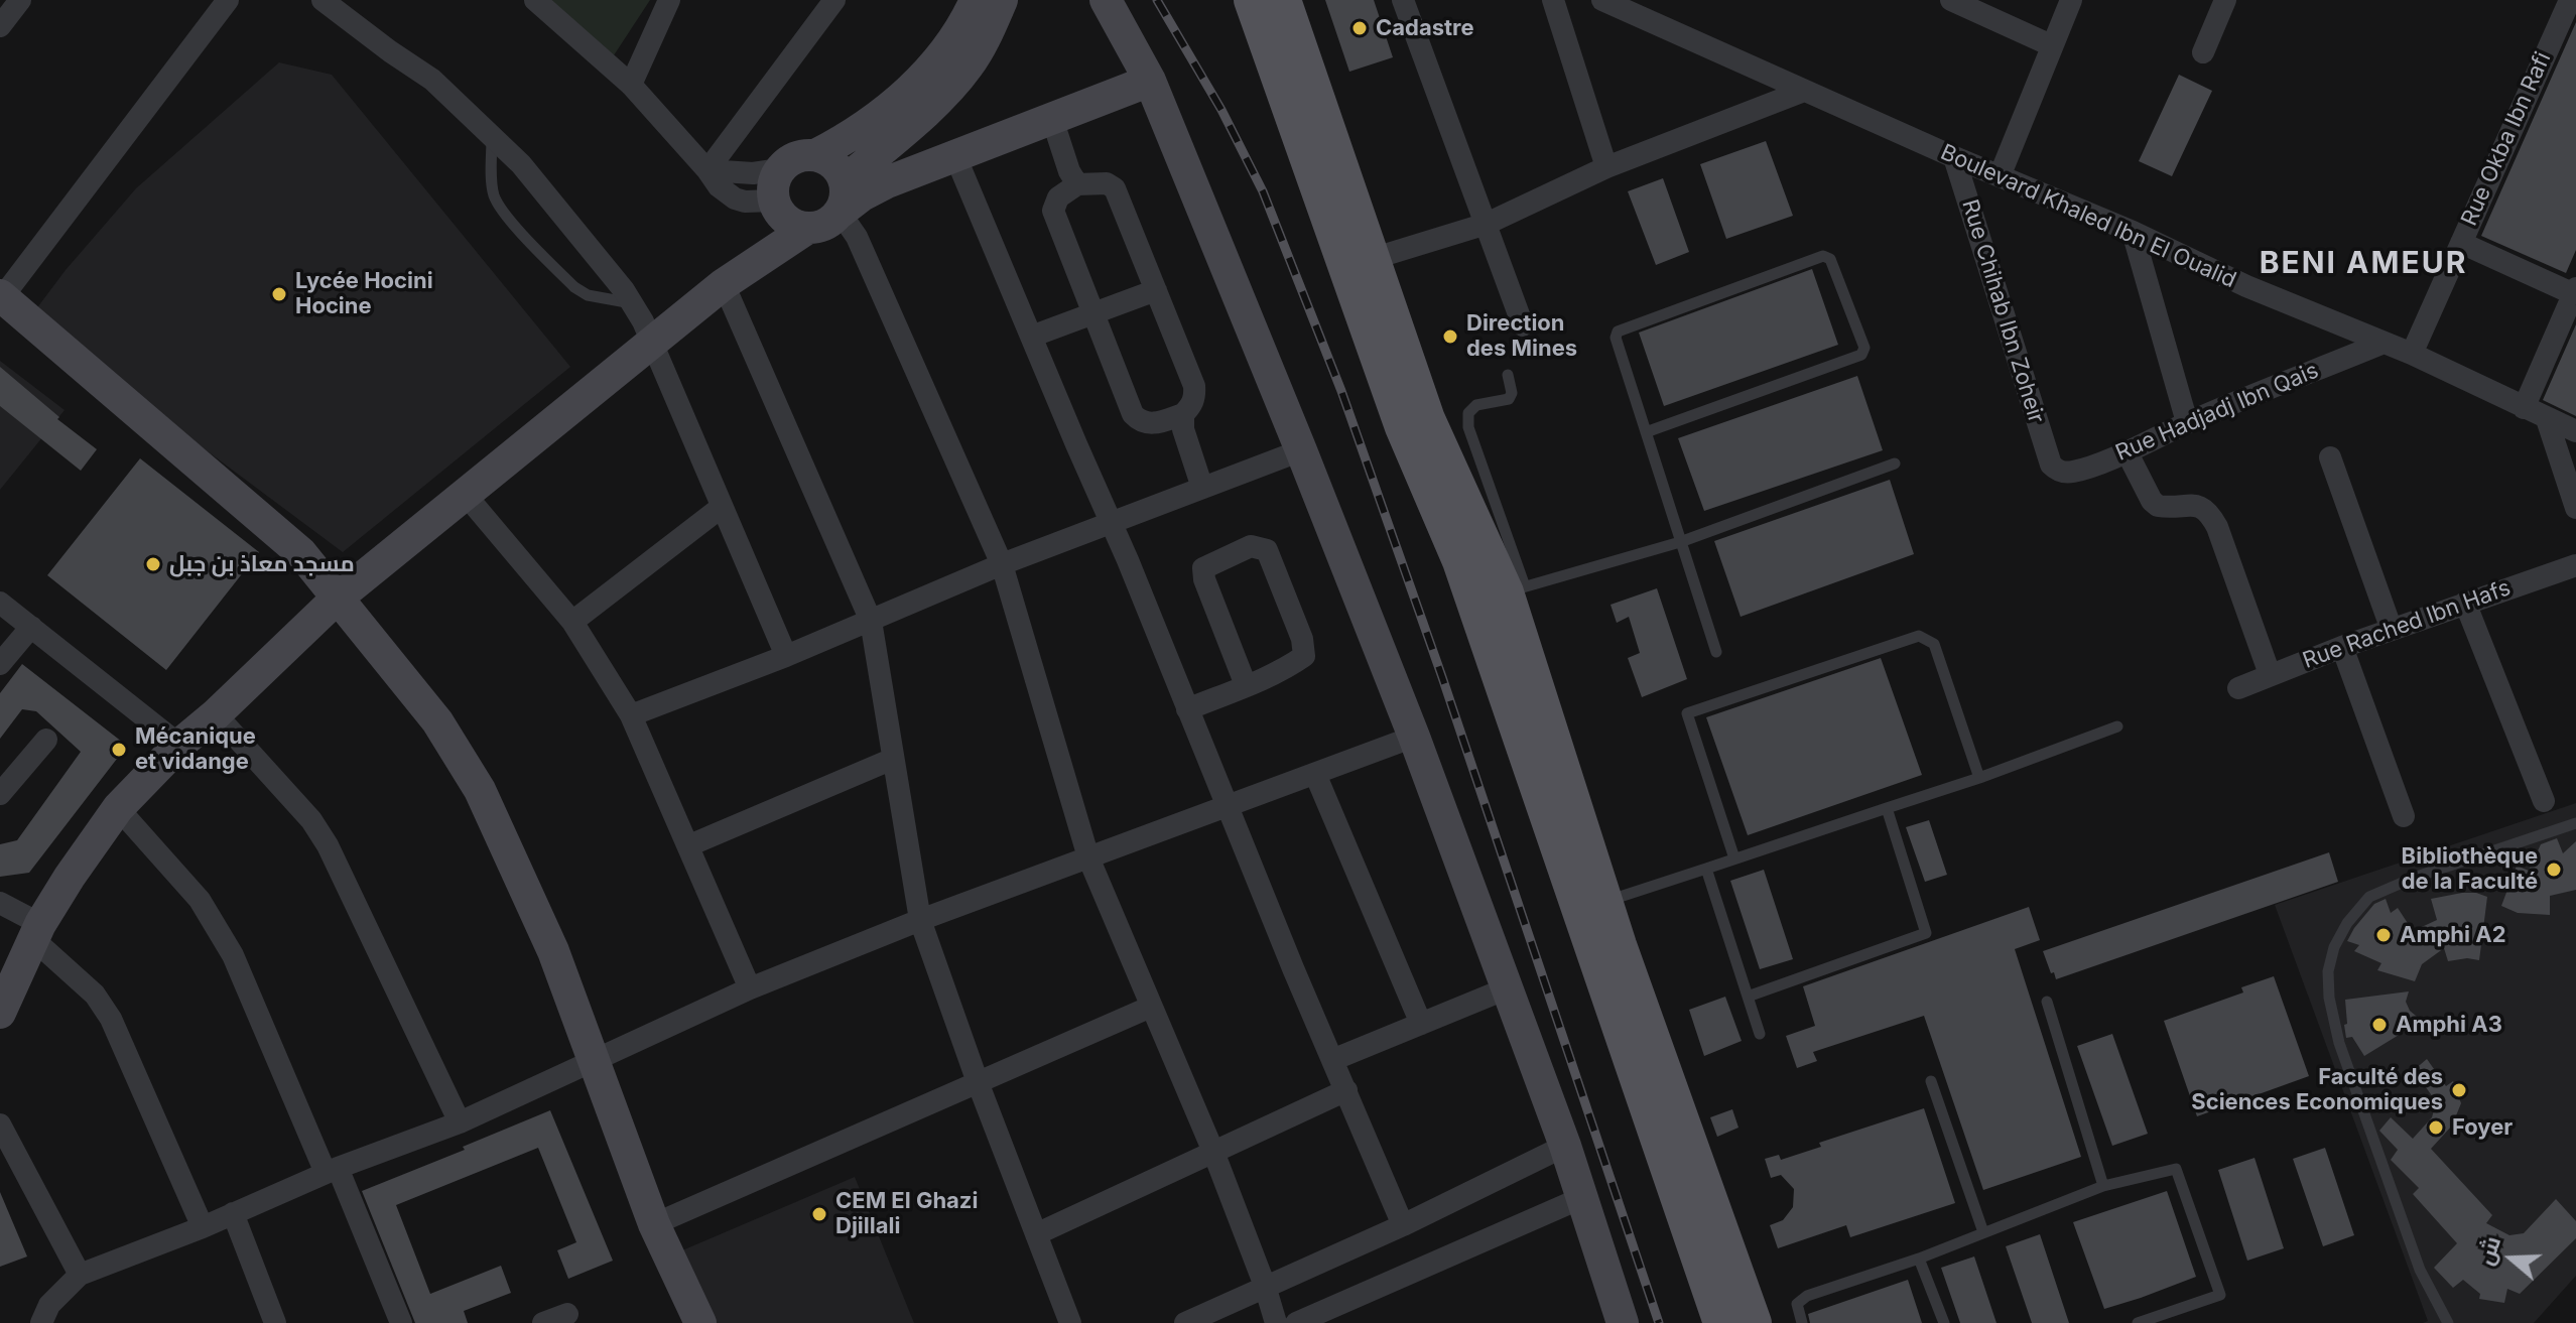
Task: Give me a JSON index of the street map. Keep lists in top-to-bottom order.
{
  "streets": {
    "street": [
      "Rue Okba Ibn Rafi",
      "Boulevard Khaled Ibn El Oualid",
      "Rue Chihab Ibn Zoheir",
      "Rue Hadjadj Ibn Qais",
      "Rue Rached Ibn Hafs"
    ]
  },
  "crossings": [
    ["Rue Okba Ibn Rafi", "Boulevard Khaled Ibn El Oualid"],
    ["Boulevard Khaled Ibn El Oualid", "Rue Chihab Ibn Zoheir"],
    ["Boulevard Khaled Ibn El Oualid", "Rue Hadjadj Ibn Qais"],
    ["Rue Chihab Ibn Zoheir", "Rue Hadjadj Ibn Qais"]
  ],
  "districts": ["BENI AMEUR"],
  "places": [
    "Cadastre",
    "Lycée Hocini Hocine",
    "Direction des Mines",
    "مسجد معاذ بن جبل",
    "Mécanique et vidange",
    "Bibliothèque de la Faculté",
    "Amphi A2",
    "Amphi A3",
    "Faculté des Sciences Economiques",
    "Foyer",
    "CEM El Ghazi Djillali"
  ],
  "north": "left"
}
